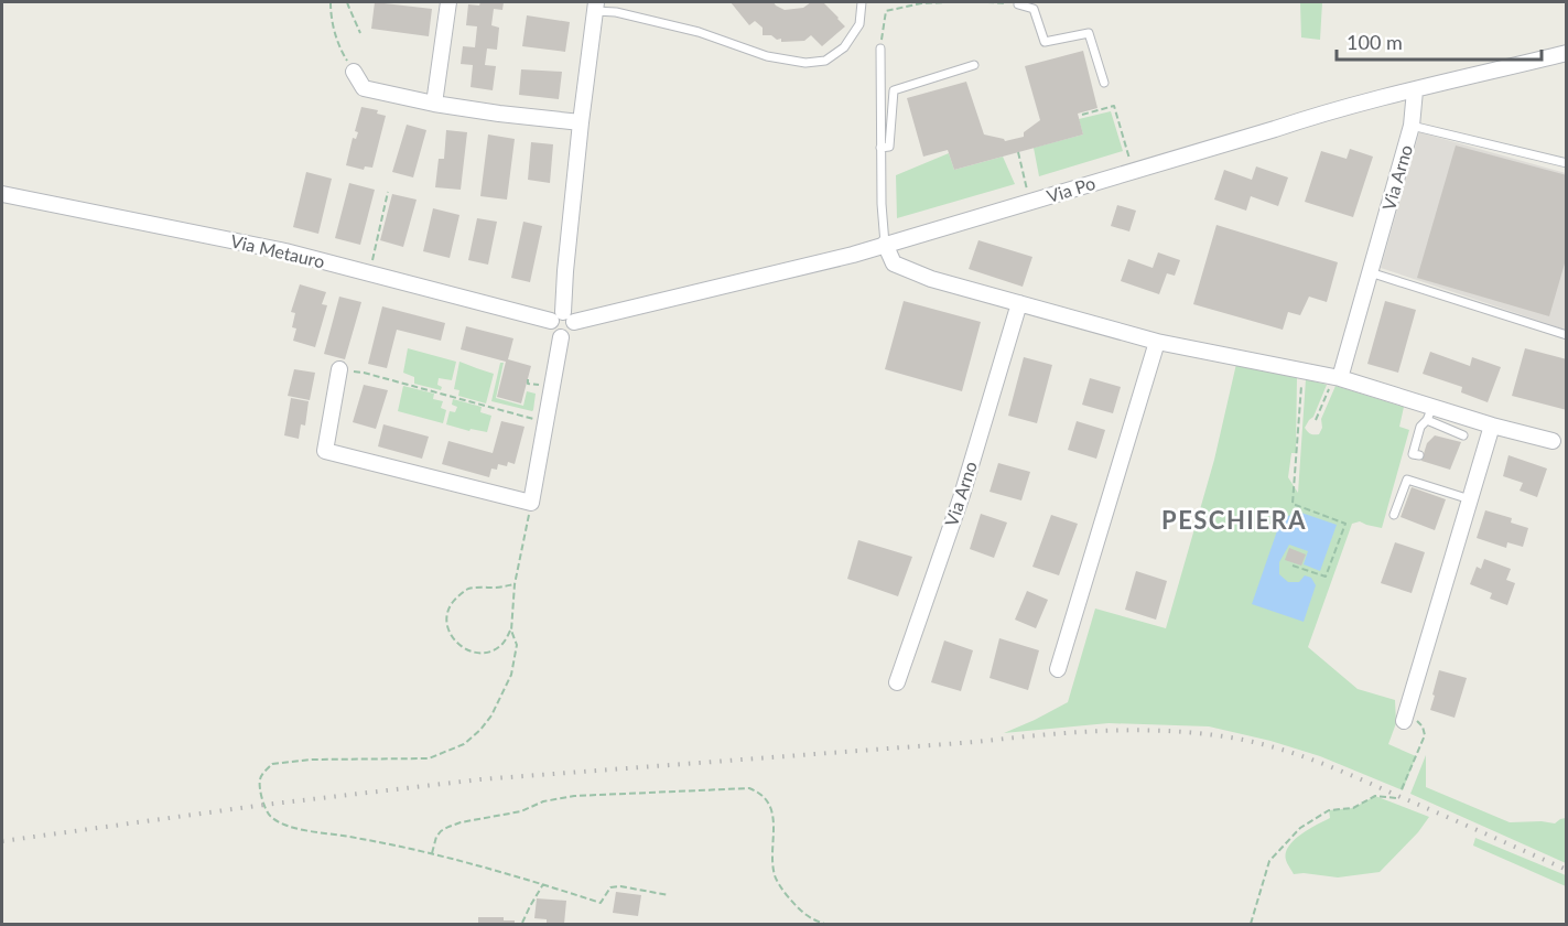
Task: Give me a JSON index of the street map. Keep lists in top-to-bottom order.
{
  "streets": {
    "street": ["Via Arno", "Via Po", "Via Metauro"]
  },
  "crossings": [
    ["Via Arno", "Via Po"],
    ["Via Po", "Via Metauro"]
  ],
  "districts": ["PESCHIERA"],
  "scale_bar": "100 m"
}
